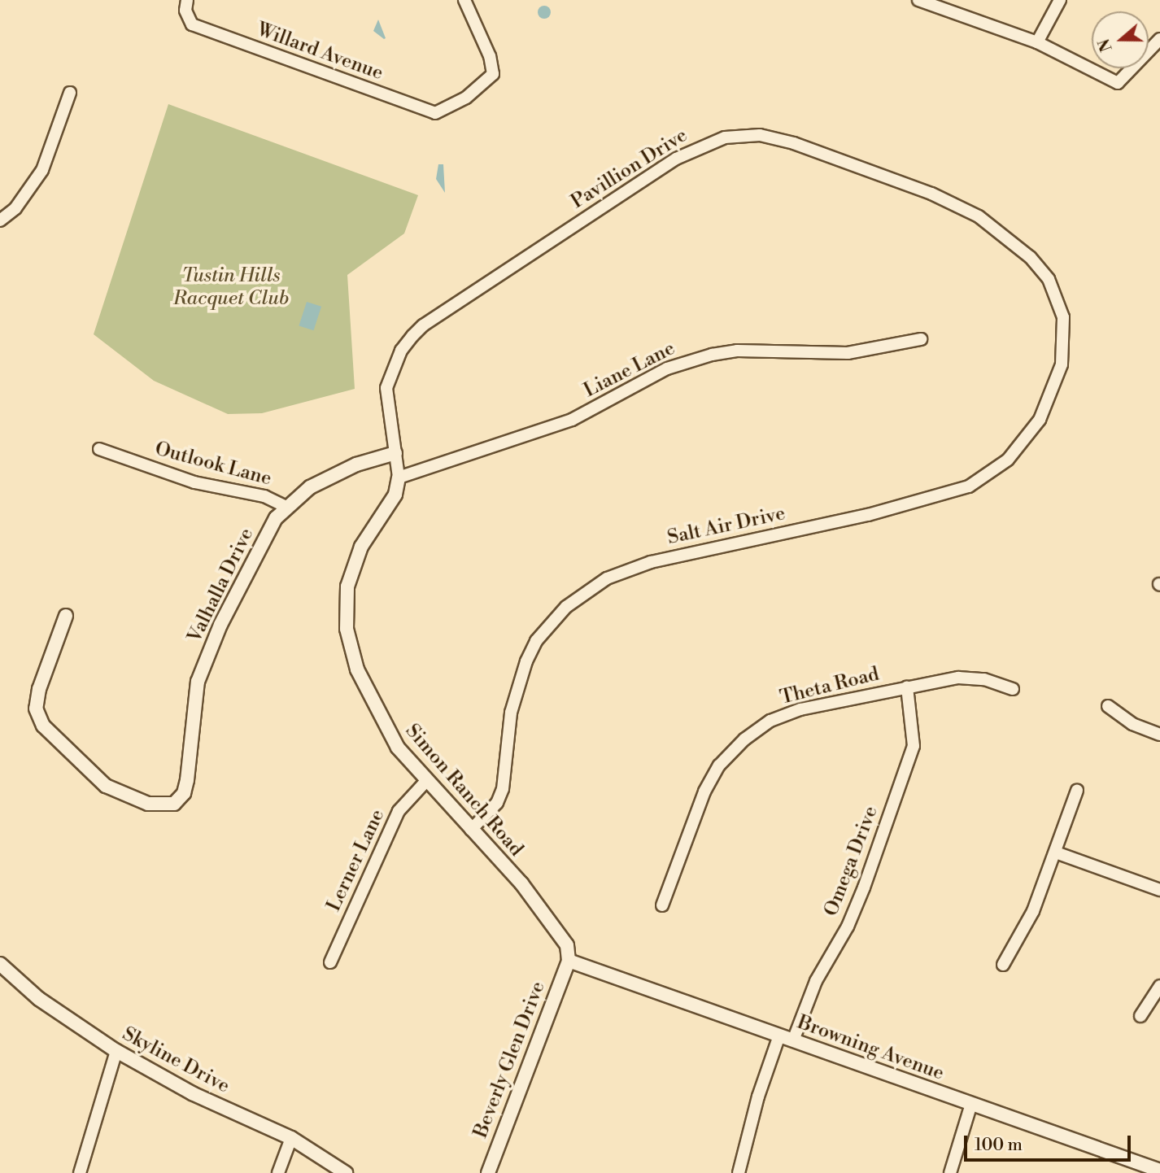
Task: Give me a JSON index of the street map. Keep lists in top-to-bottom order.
{
  "streets": {
    "street": [
      "Willard Avenue",
      "Pavillion Drive",
      "Liane Lane",
      "Outlook Lane",
      "Salt Air Drive",
      "Valhalla Drive",
      "Theta Road",
      "Simon Ranch Road",
      "Lerner Lane",
      "Omega Drive",
      "Browning Avenue",
      "Beverly Glen Drive",
      "Skyline Drive"
    ]
  },
  "crossings": [
    ["Pavillion Drive", "Liane Lane"],
    ["Pavillion Drive", "Salt Air Drive"],
    ["Pavillion Drive", "Valhalla Drive"],
    ["Pavillion Drive", "Simon Ranch Road"],
    ["Liane Lane", "Simon Ranch Road"],
    ["Outlook Lane", "Valhalla Drive"],
    ["Salt Air Drive", "Simon Ranch Road"],
    ["Theta Road", "Omega Drive"],
    ["Simon Ranch Road", "Lerner Lane"],
    ["Simon Ranch Road", "Browning Avenue"],
    ["Simon Ranch Road", "Beverly Glen Drive"],
    ["Omega Drive", "Browning Avenue"],
    ["Browning Avenue", "Beverly Glen Drive"]
  ],
  "parks": ["Tustin Hills Racquet Club"],
  "scale_bar": "100 m",
  "north": "left"
}
